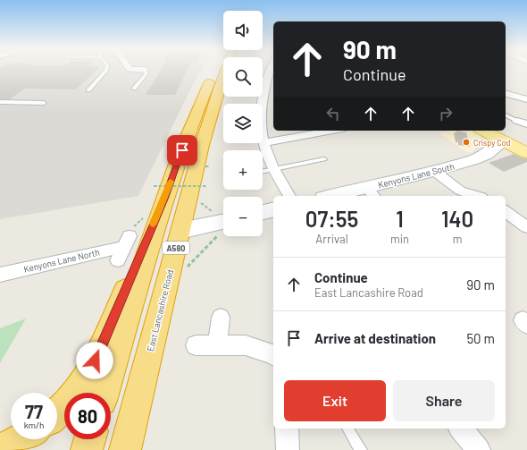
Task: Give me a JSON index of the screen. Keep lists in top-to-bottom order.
{
  "streets": {
    "highway": ["A580", "East Lancashire Road"],
    "street": ["Kenyons Lane South", "Kenyons Lane North"]
  },
  "places": ["Crispy Cod"],
  "page": {
    "map_buttons": ["+", "−"],
    "turn": ["90 m", "Continue"],
    "eta": [
      "07:55",
      "Arrival",
      "1",
      "min",
      "140",
      "m"
    ],
    "list": [
      {
        "name": "Continue",
        "note": "East Lancashire Road",
        "value": "90 m"
      },
      {
        "name": "Arrive at destination",
        "value": "50 m"
      }
    ],
    "buttons": ["Exit", "Share"],
    "speed": "77 km/h",
    "limit": "80"
  }
}
